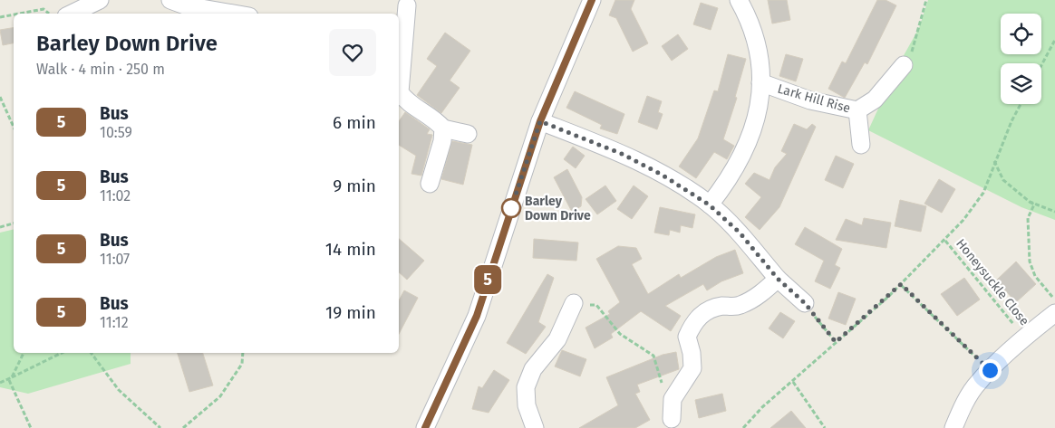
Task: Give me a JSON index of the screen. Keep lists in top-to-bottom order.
{
  "streets": {
    "street": ["Lark Hill Rise"],
    "path": ["Honeysuckle Close"]
  },
  "places": ["Barley Down Drive"],
  "lines": ["bus line 5"],
  "page": {
    "on_map": "5",
    "heading": ["Barley Down Drive", "Walk · 4 min · 250 m"],
    "list": [
      {
        "mark": "5",
        "name": "Bus",
        "note": "10:59",
        "value": "6 min"
      },
      {
        "mark": "5",
        "name": "Bus",
        "note": "11:02",
        "value": "9 min"
      },
      {
        "mark": "5",
        "name": "Bus",
        "note": "11:07",
        "value": "14 min"
      },
      {
        "mark": "5",
        "name": "Bus",
        "note": "11:12",
        "value": "19 min"
      }
    ]
  }
}
